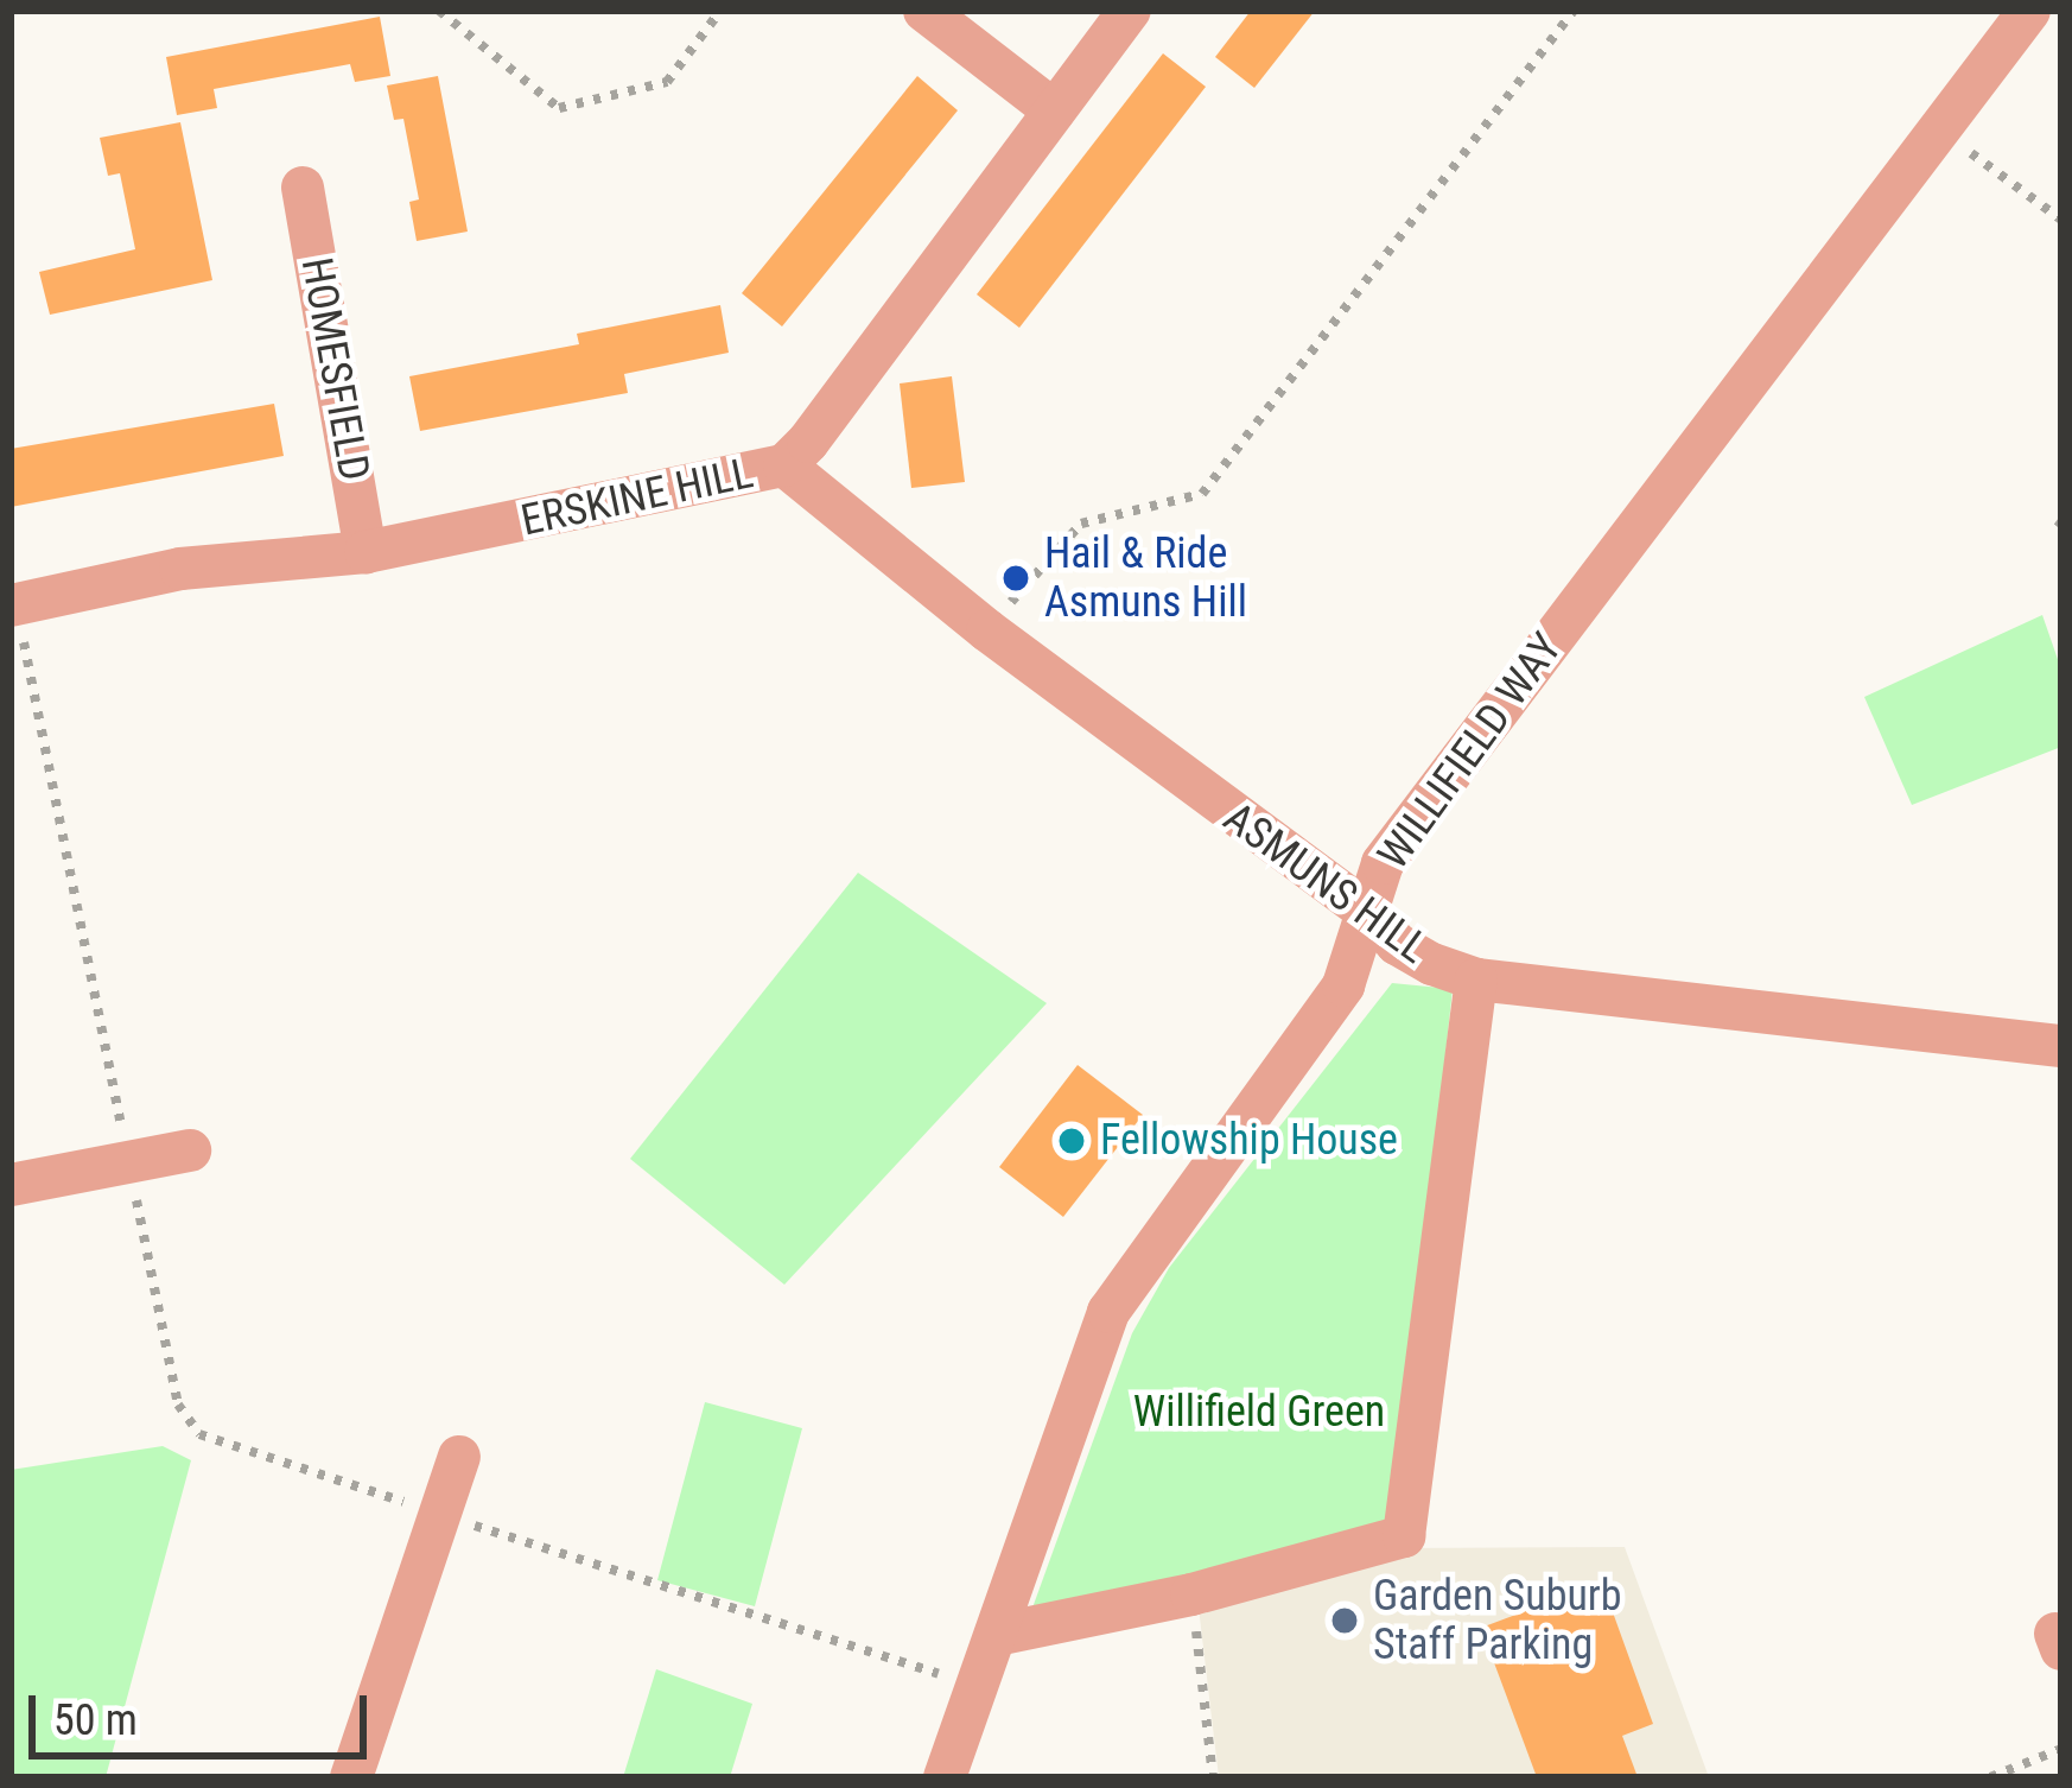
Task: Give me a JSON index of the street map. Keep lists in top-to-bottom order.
{
  "streets": {
    "street": [
      "HOMESFIELD",
      "ERSKINE HILL",
      "WILLIFIELD WAY",
      "ASMUNS HILL"
    ]
  },
  "crossings": [
    ["HOMESFIELD", "ERSKINE HILL"],
    ["ERSKINE HILL", "ASMUNS HILL"],
    ["WILLIFIELD WAY", "ASMUNS HILL"]
  ],
  "parks": ["Willifield Green"],
  "places": ["Hail & Ride Asmuns Hill", "Fellowship House", "Garden Suburb Staff Parking"],
  "scale_bar": "50 m"
}
